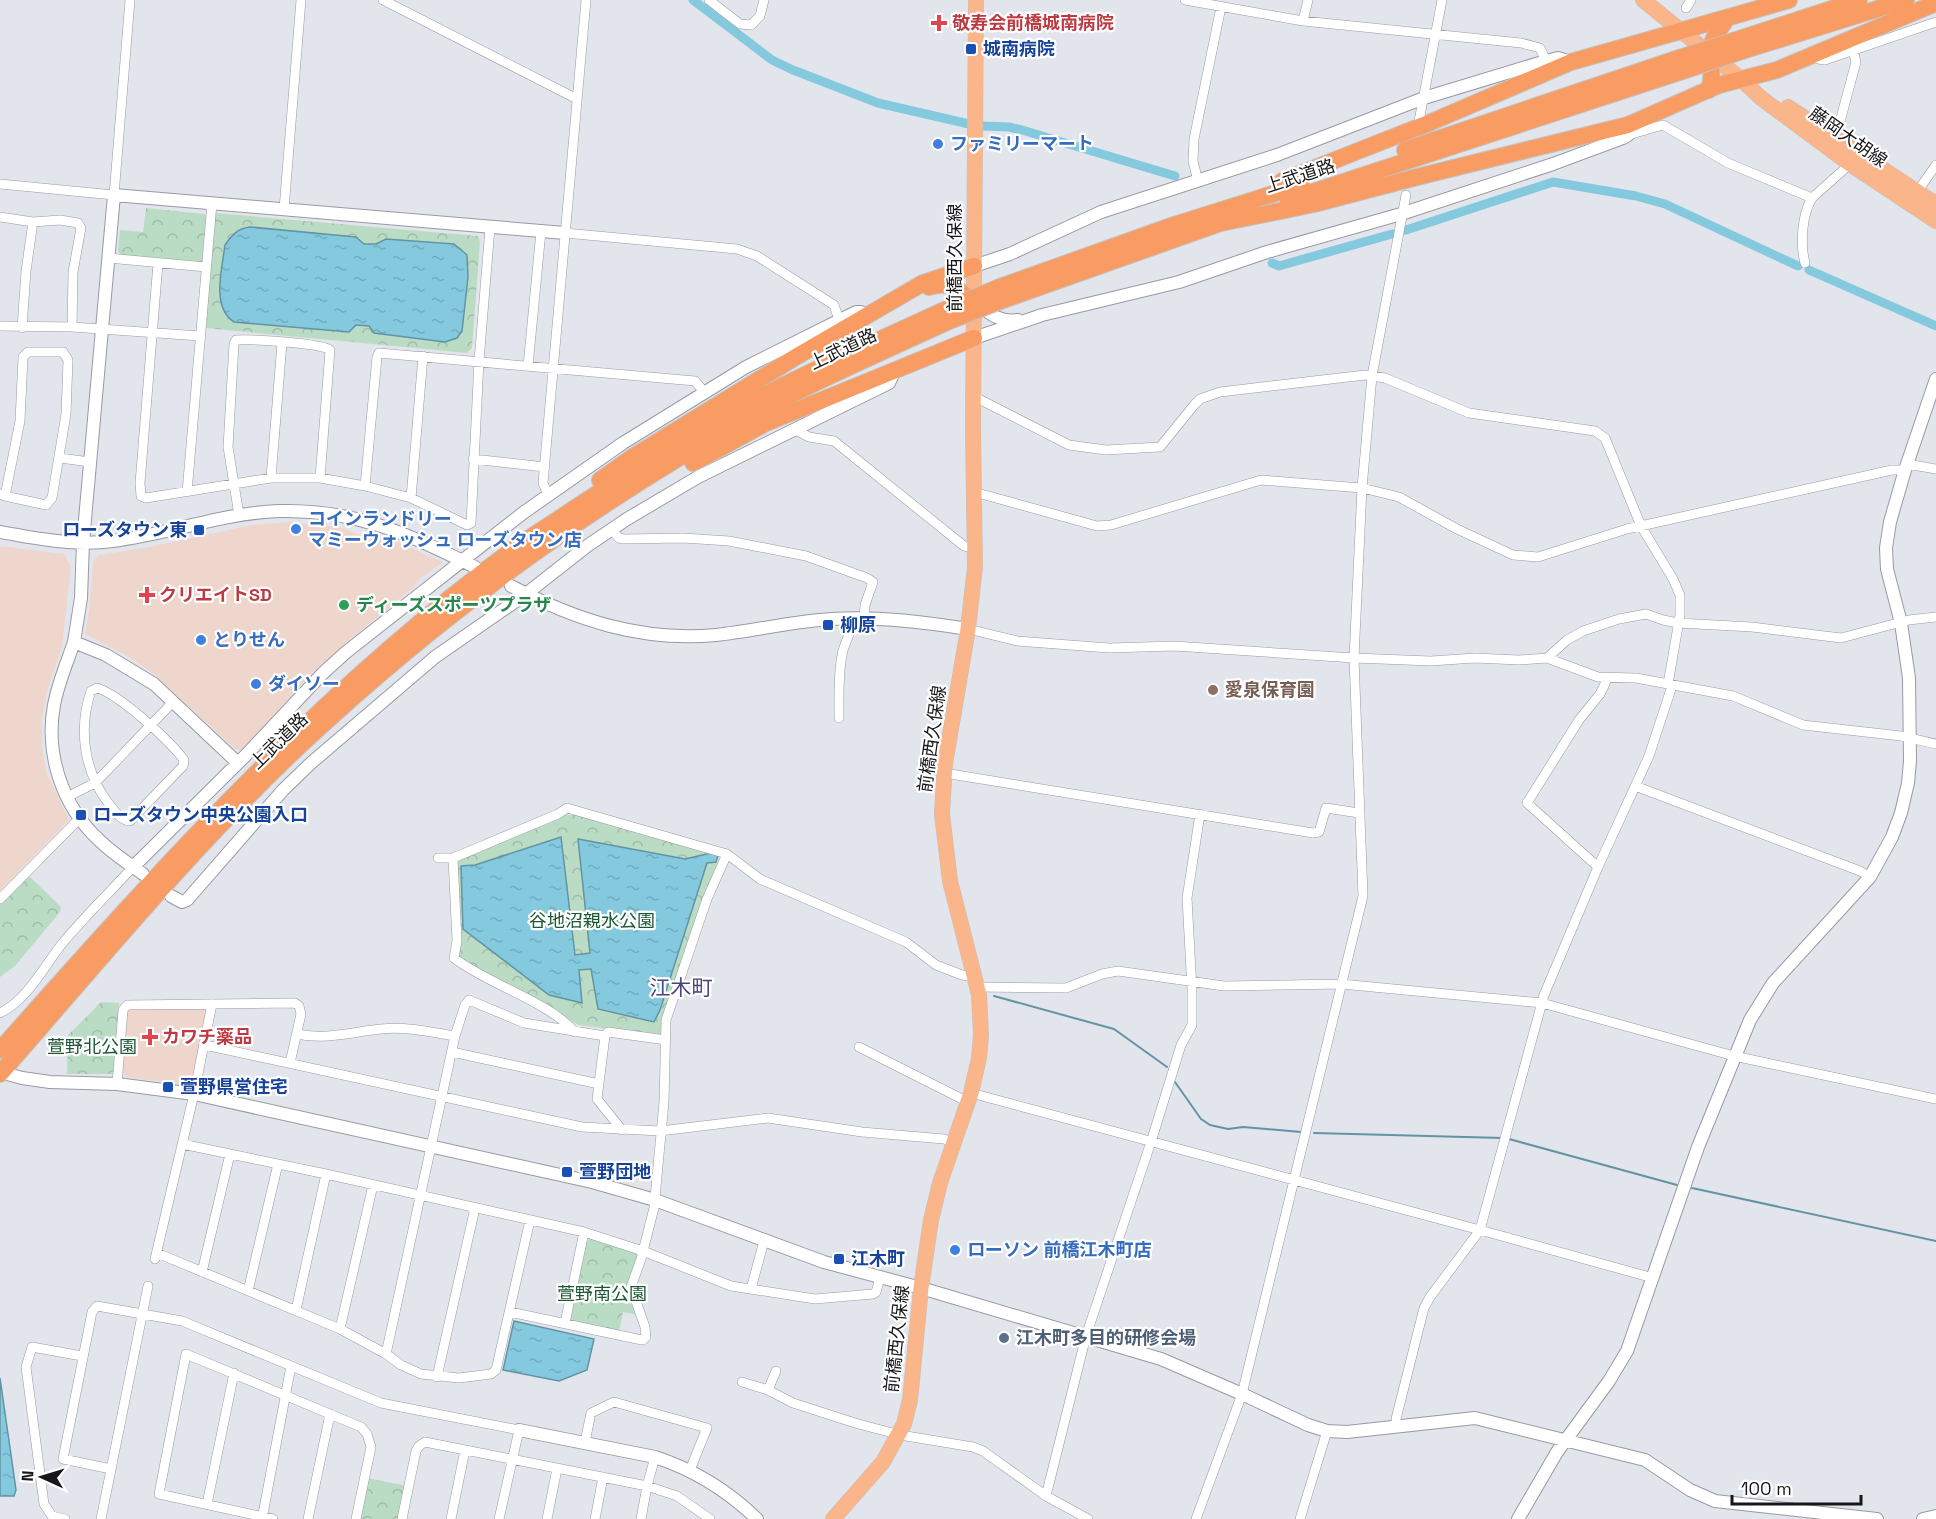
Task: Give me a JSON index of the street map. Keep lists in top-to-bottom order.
{
  "streets": {
    "highway": ["上武道路"],
    "main road": ["藤岡大胡線", "前橋西久保線"]
  },
  "districts": ["江木町"],
  "parks": ["谷地沼親水公園", "萱野北公園", "萱野南公園"],
  "places": {
    "health": ["敬寿会前橋城南病院", "クリエイトSD", "カワチ薬品"],
    "transit": [
      "城南病院",
      "ローズタウン東",
      "柳原",
      "ローズタウン中央公園入口",
      "萱野県営住宅",
      "萱野団地",
      "江木町"
    ],
    "other": [
      "ファミリーマート",
      "コインランドリー マミーウォッシュ ローズタウン店",
      "ディーズスポーツプラザ",
      "とりせん",
      "ダイソー",
      "愛泉保育園",
      "ローソン 前橋江木町店",
      "江木町多目的研修会場"
    ]
  },
  "scale_bar": "100 m",
  "north": "left"
}
